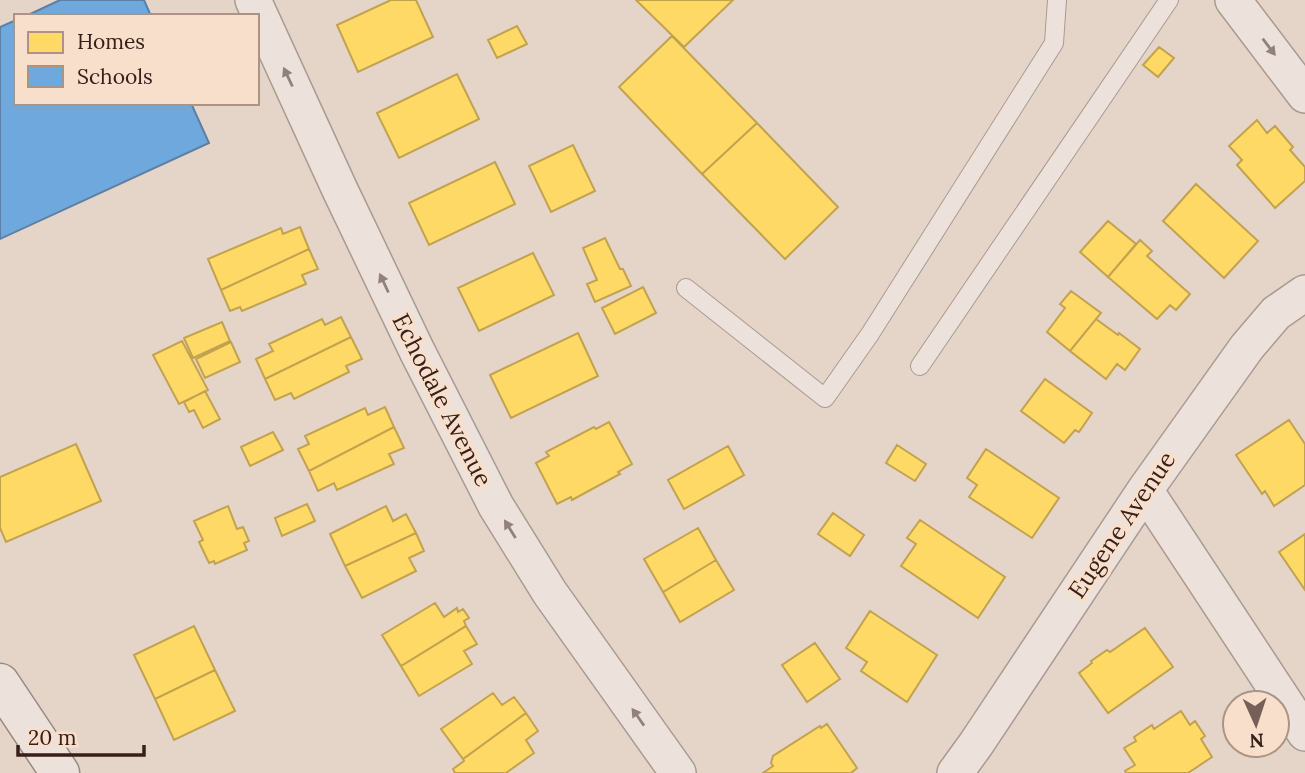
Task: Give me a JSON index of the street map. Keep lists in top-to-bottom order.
{
  "streets": {
    "street": ["Echodale Avenue", "Eugene Avenue"]
  },
  "one_way": ["Echodale Avenue"],
  "legend": ["Homes", "Schools"],
  "scale_bar": "20 m",
  "north": "bottom"
}
